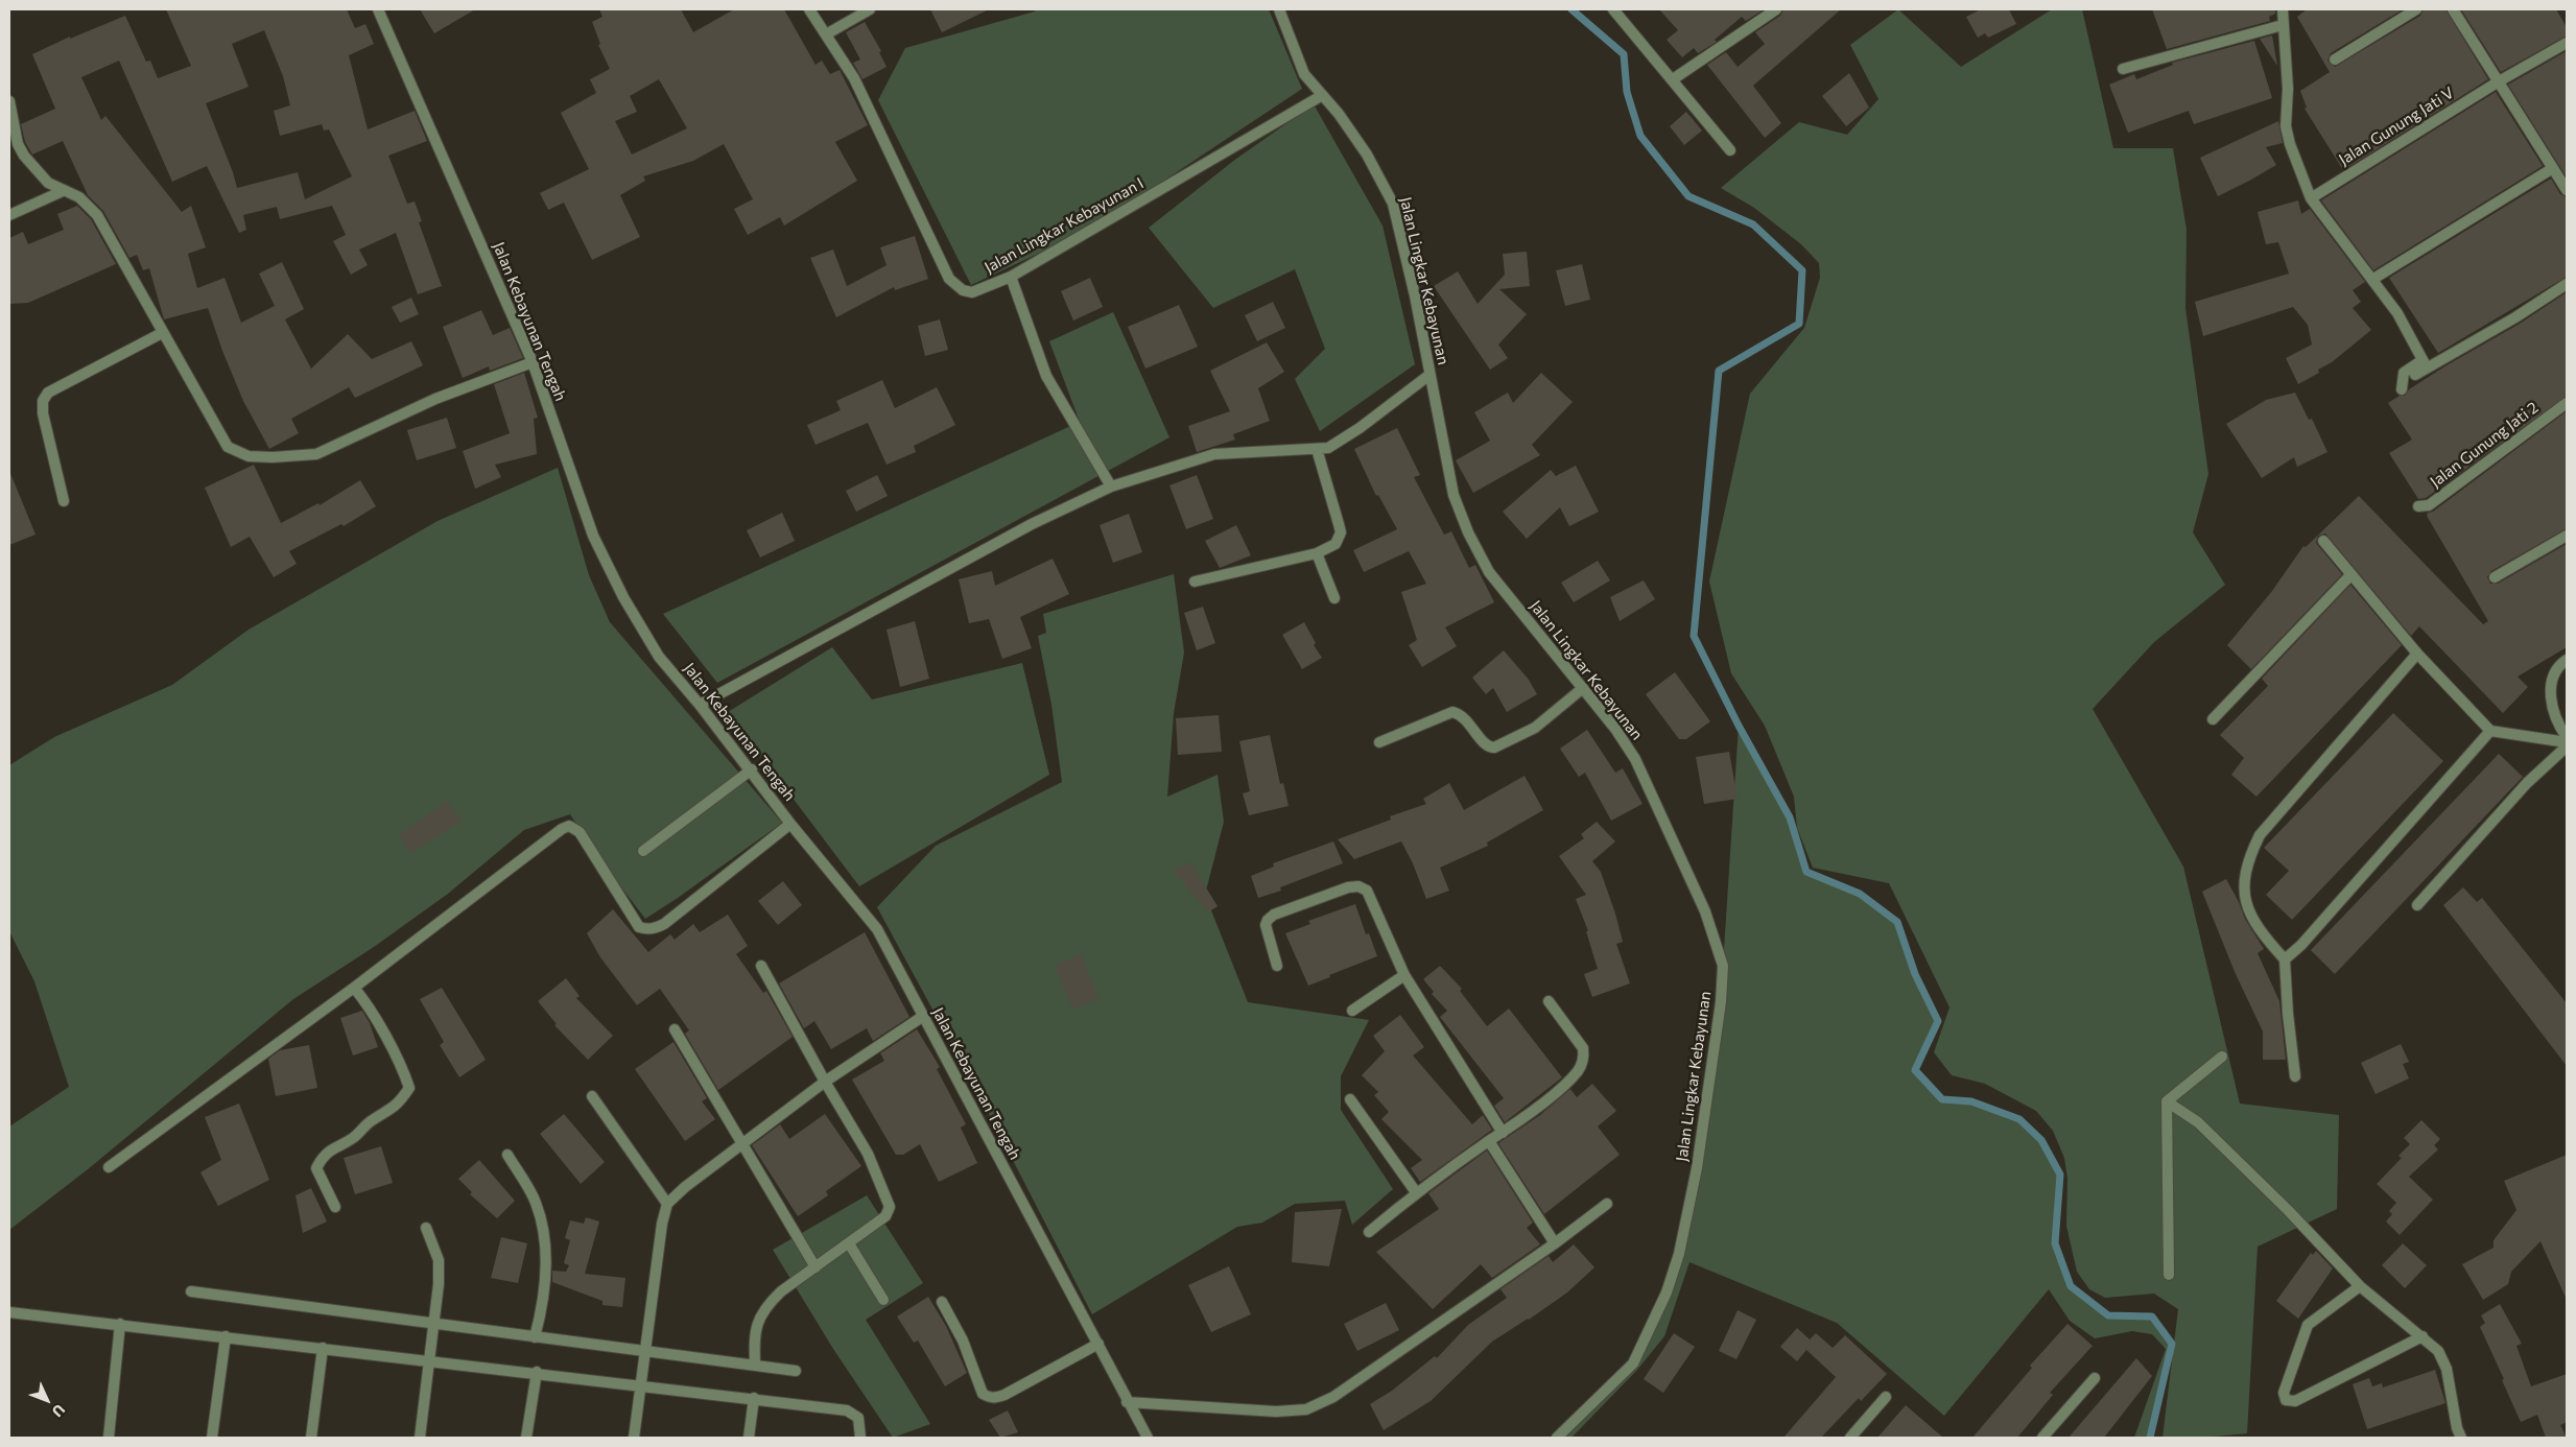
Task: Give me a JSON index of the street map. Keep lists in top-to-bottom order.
{
  "streets": {
    "street": [
      "Jalan Gunung Jati V",
      "Jalan Lingkar Kebayunan I",
      "Jalan Lingkar Kebayunan",
      "Jalan Kebayunan Tengah",
      "Jalan Gunung Jati 2"
    ]
  },
  "crossings": [
    ["Jalan Lingkar Kebayunan I", "Jalan Lingkar Kebayunan"]
  ],
  "north": "bottom right"
}
